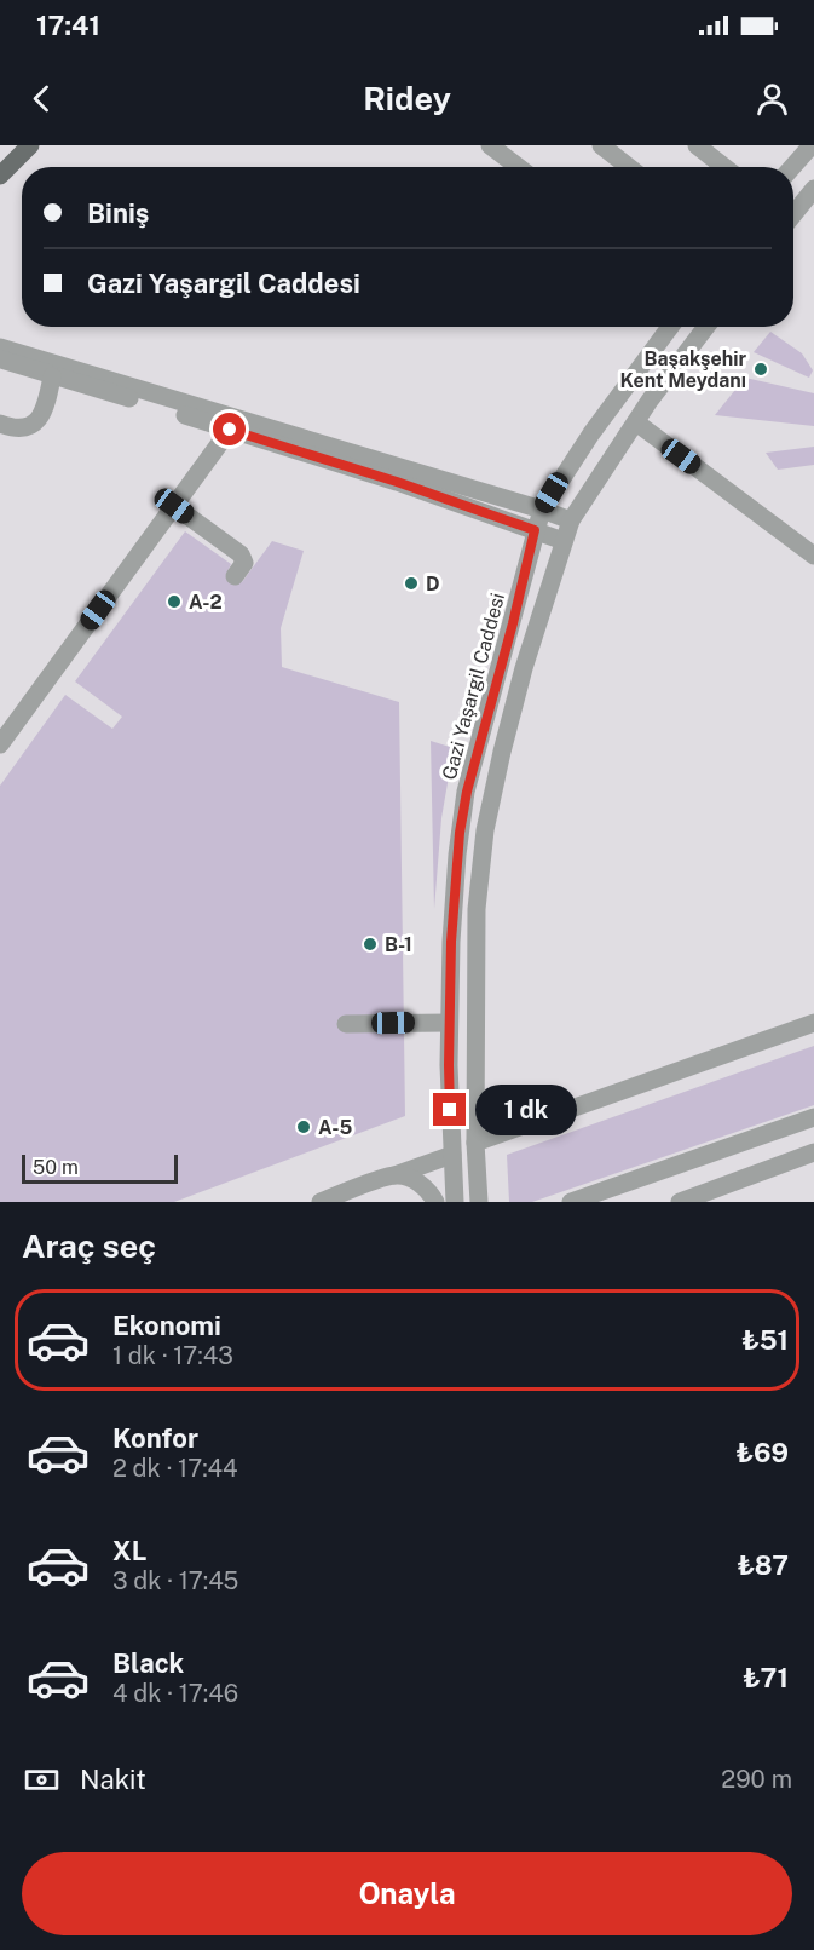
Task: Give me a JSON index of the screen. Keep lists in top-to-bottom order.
{
  "streets": {
    "street": ["Gazi Yaşargil Caddesi"]
  },
  "places": [
    "Başakşehir Kent Meydanı",
    "D",
    "A-2",
    "B-1",
    "A-5"
  ],
  "scale_bar": "50 m",
  "page": {
    "status": "17:41",
    "header": "Ridey",
    "banner": ["Biniş", "Gazi Yaşargil Caddesi"],
    "bubble": "1 dk",
    "scale": "50 m",
    "heading": "Araç seç",
    "list": [
      {
        "name": "Ekonomi",
        "note": "1 dk · 17:43",
        "value": "₺51"
      },
      {
        "name": "Konfor",
        "note": "2 dk · 17:44",
        "value": "₺69"
      },
      {
        "name": "XL",
        "note": "3 dk · 17:45",
        "value": "₺87"
      },
      {
        "name": "Black",
        "note": "4 dk · 17:46",
        "value": "₺71"
      }
    ],
    "pay": ["Nakit", "290 m"],
    "buttons": "Onayla"
  }
}
